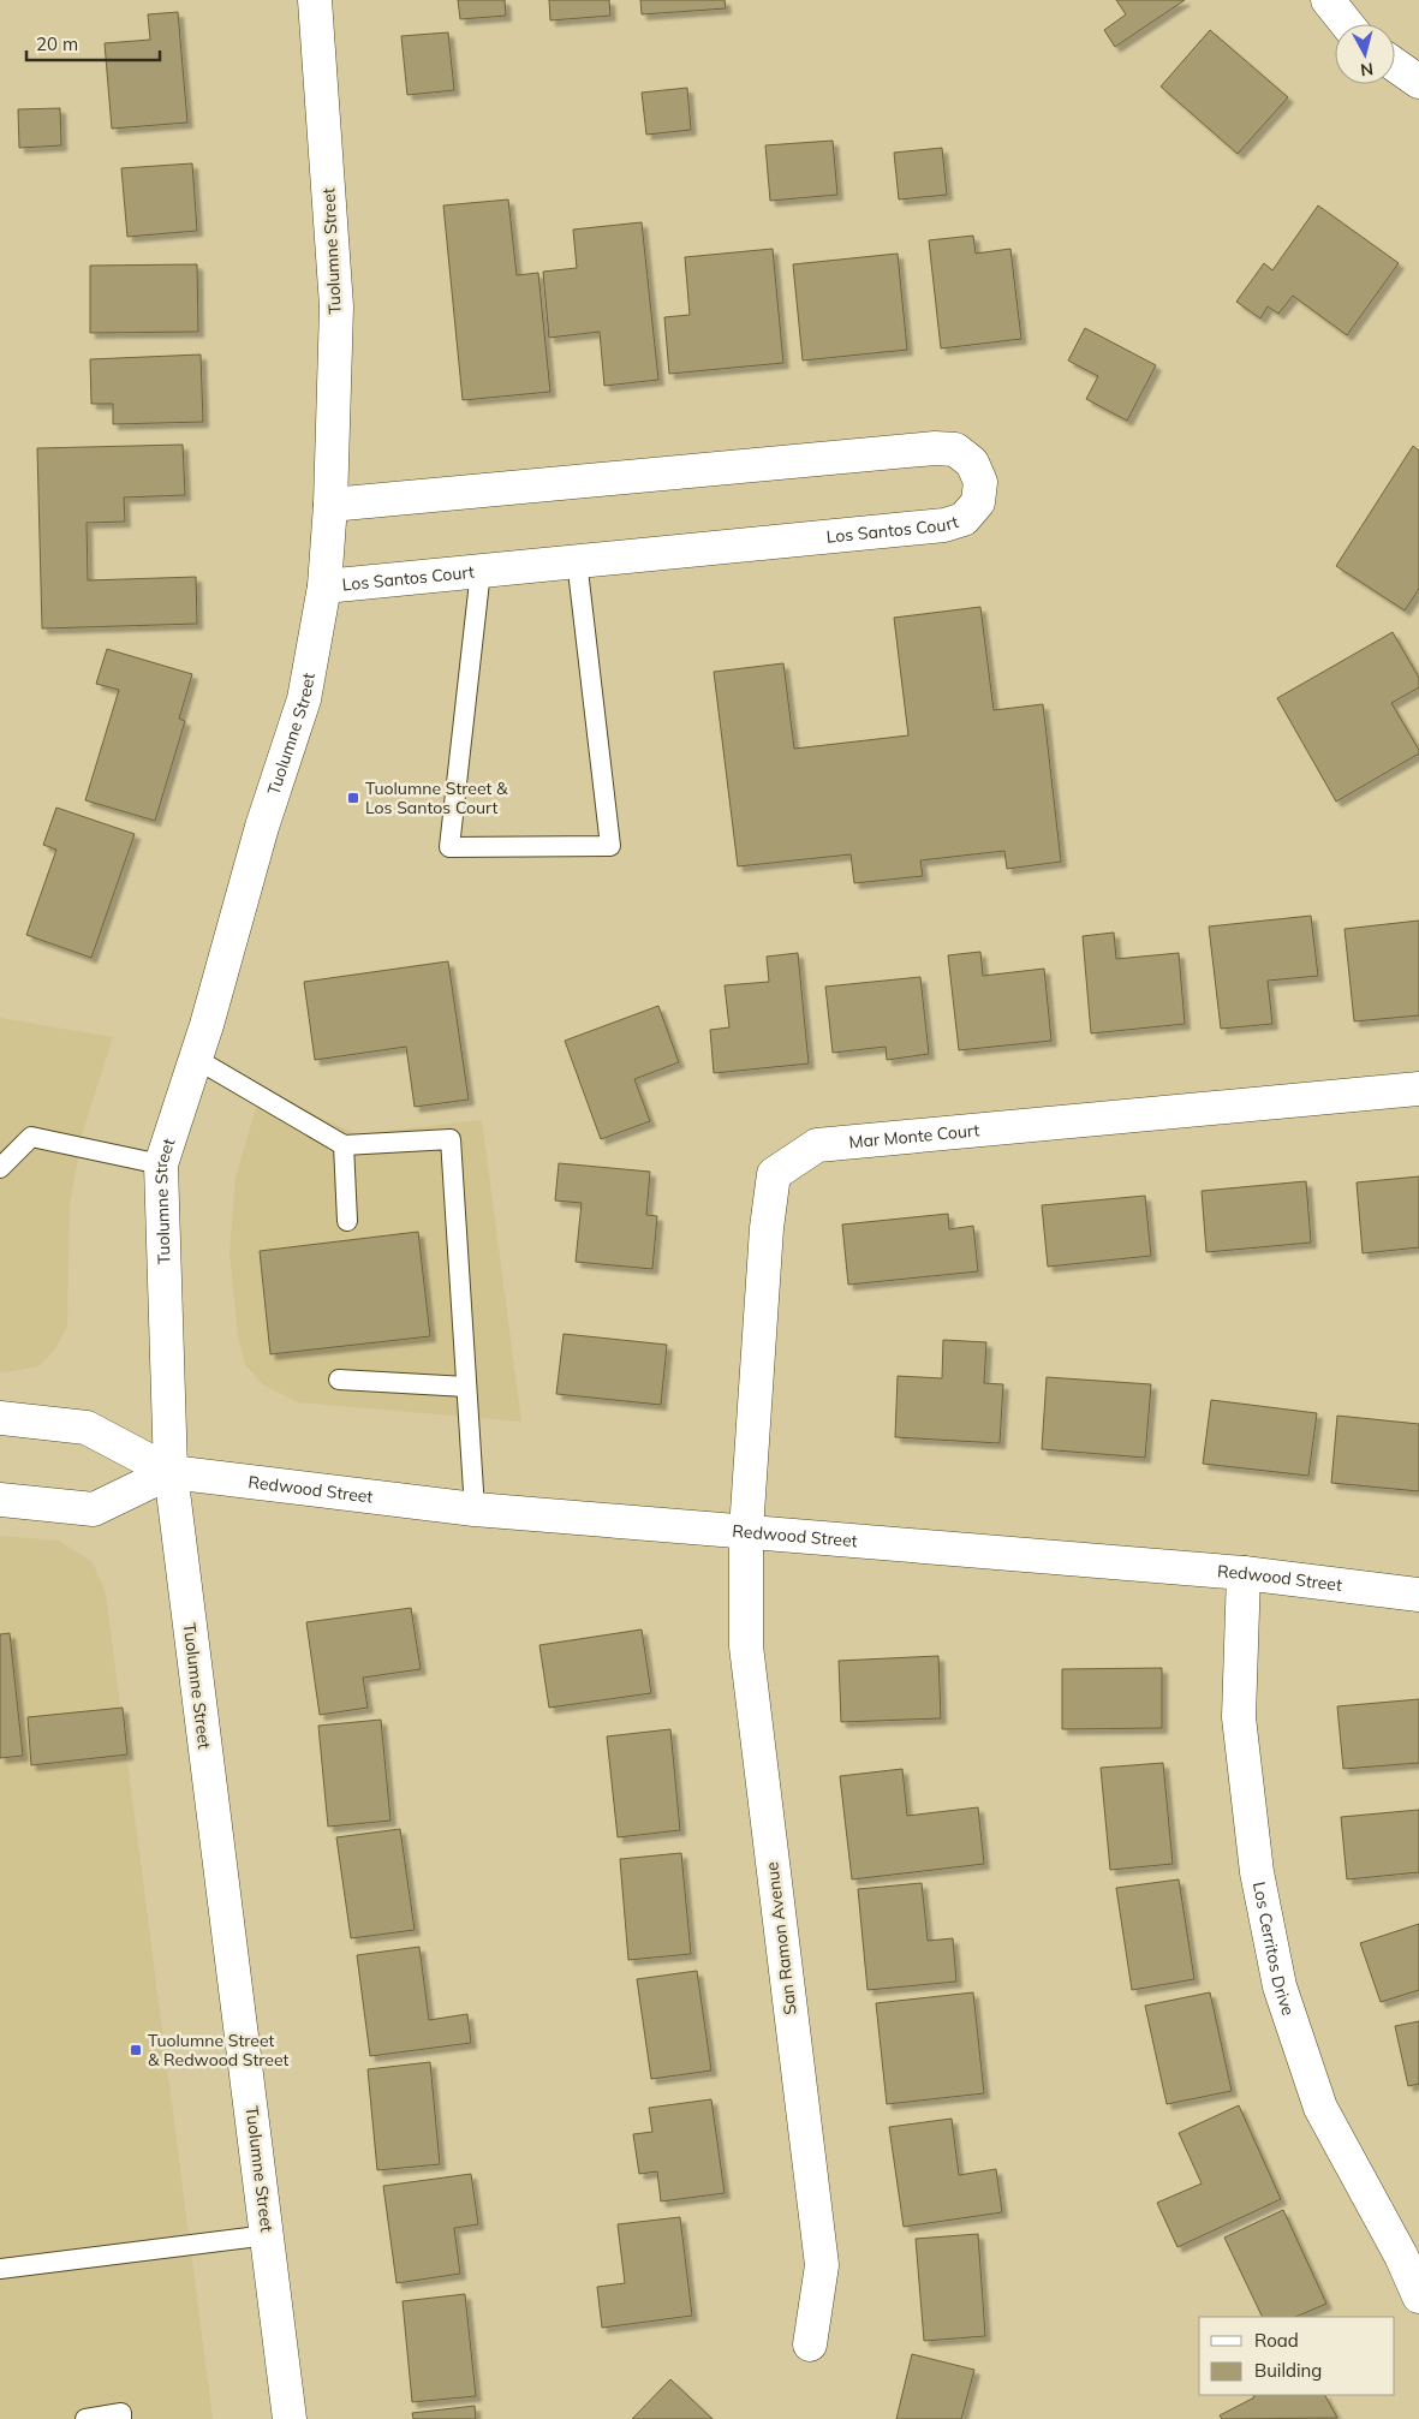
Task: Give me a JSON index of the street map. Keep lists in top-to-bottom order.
{
  "streets": {
    "main road": [
      "Tuolumne Street",
      "Los Santos Court",
      "Mar Monte Court",
      "Redwood Street",
      "San Ramon Avenue",
      "Los Cerritos Drive"
    ]
  },
  "crossings": [
    ["Tuolumne Street", "Los Santos Court"],
    ["Tuolumne Street", "Redwood Street"],
    ["Mar Monte Court", "Redwood Street"],
    ["Mar Monte Court", "San Ramon Avenue"],
    ["Redwood Street", "San Ramon Avenue"],
    ["Redwood Street", "Los Cerritos Drive"]
  ],
  "places": {
    "transit": ["Tuolumne Street & Los Santos Court", "Tuolumne Street & Redwood Street"]
  },
  "legend": ["Road", "Building"],
  "scale_bar": "20 m",
  "north": "bottom"
}
